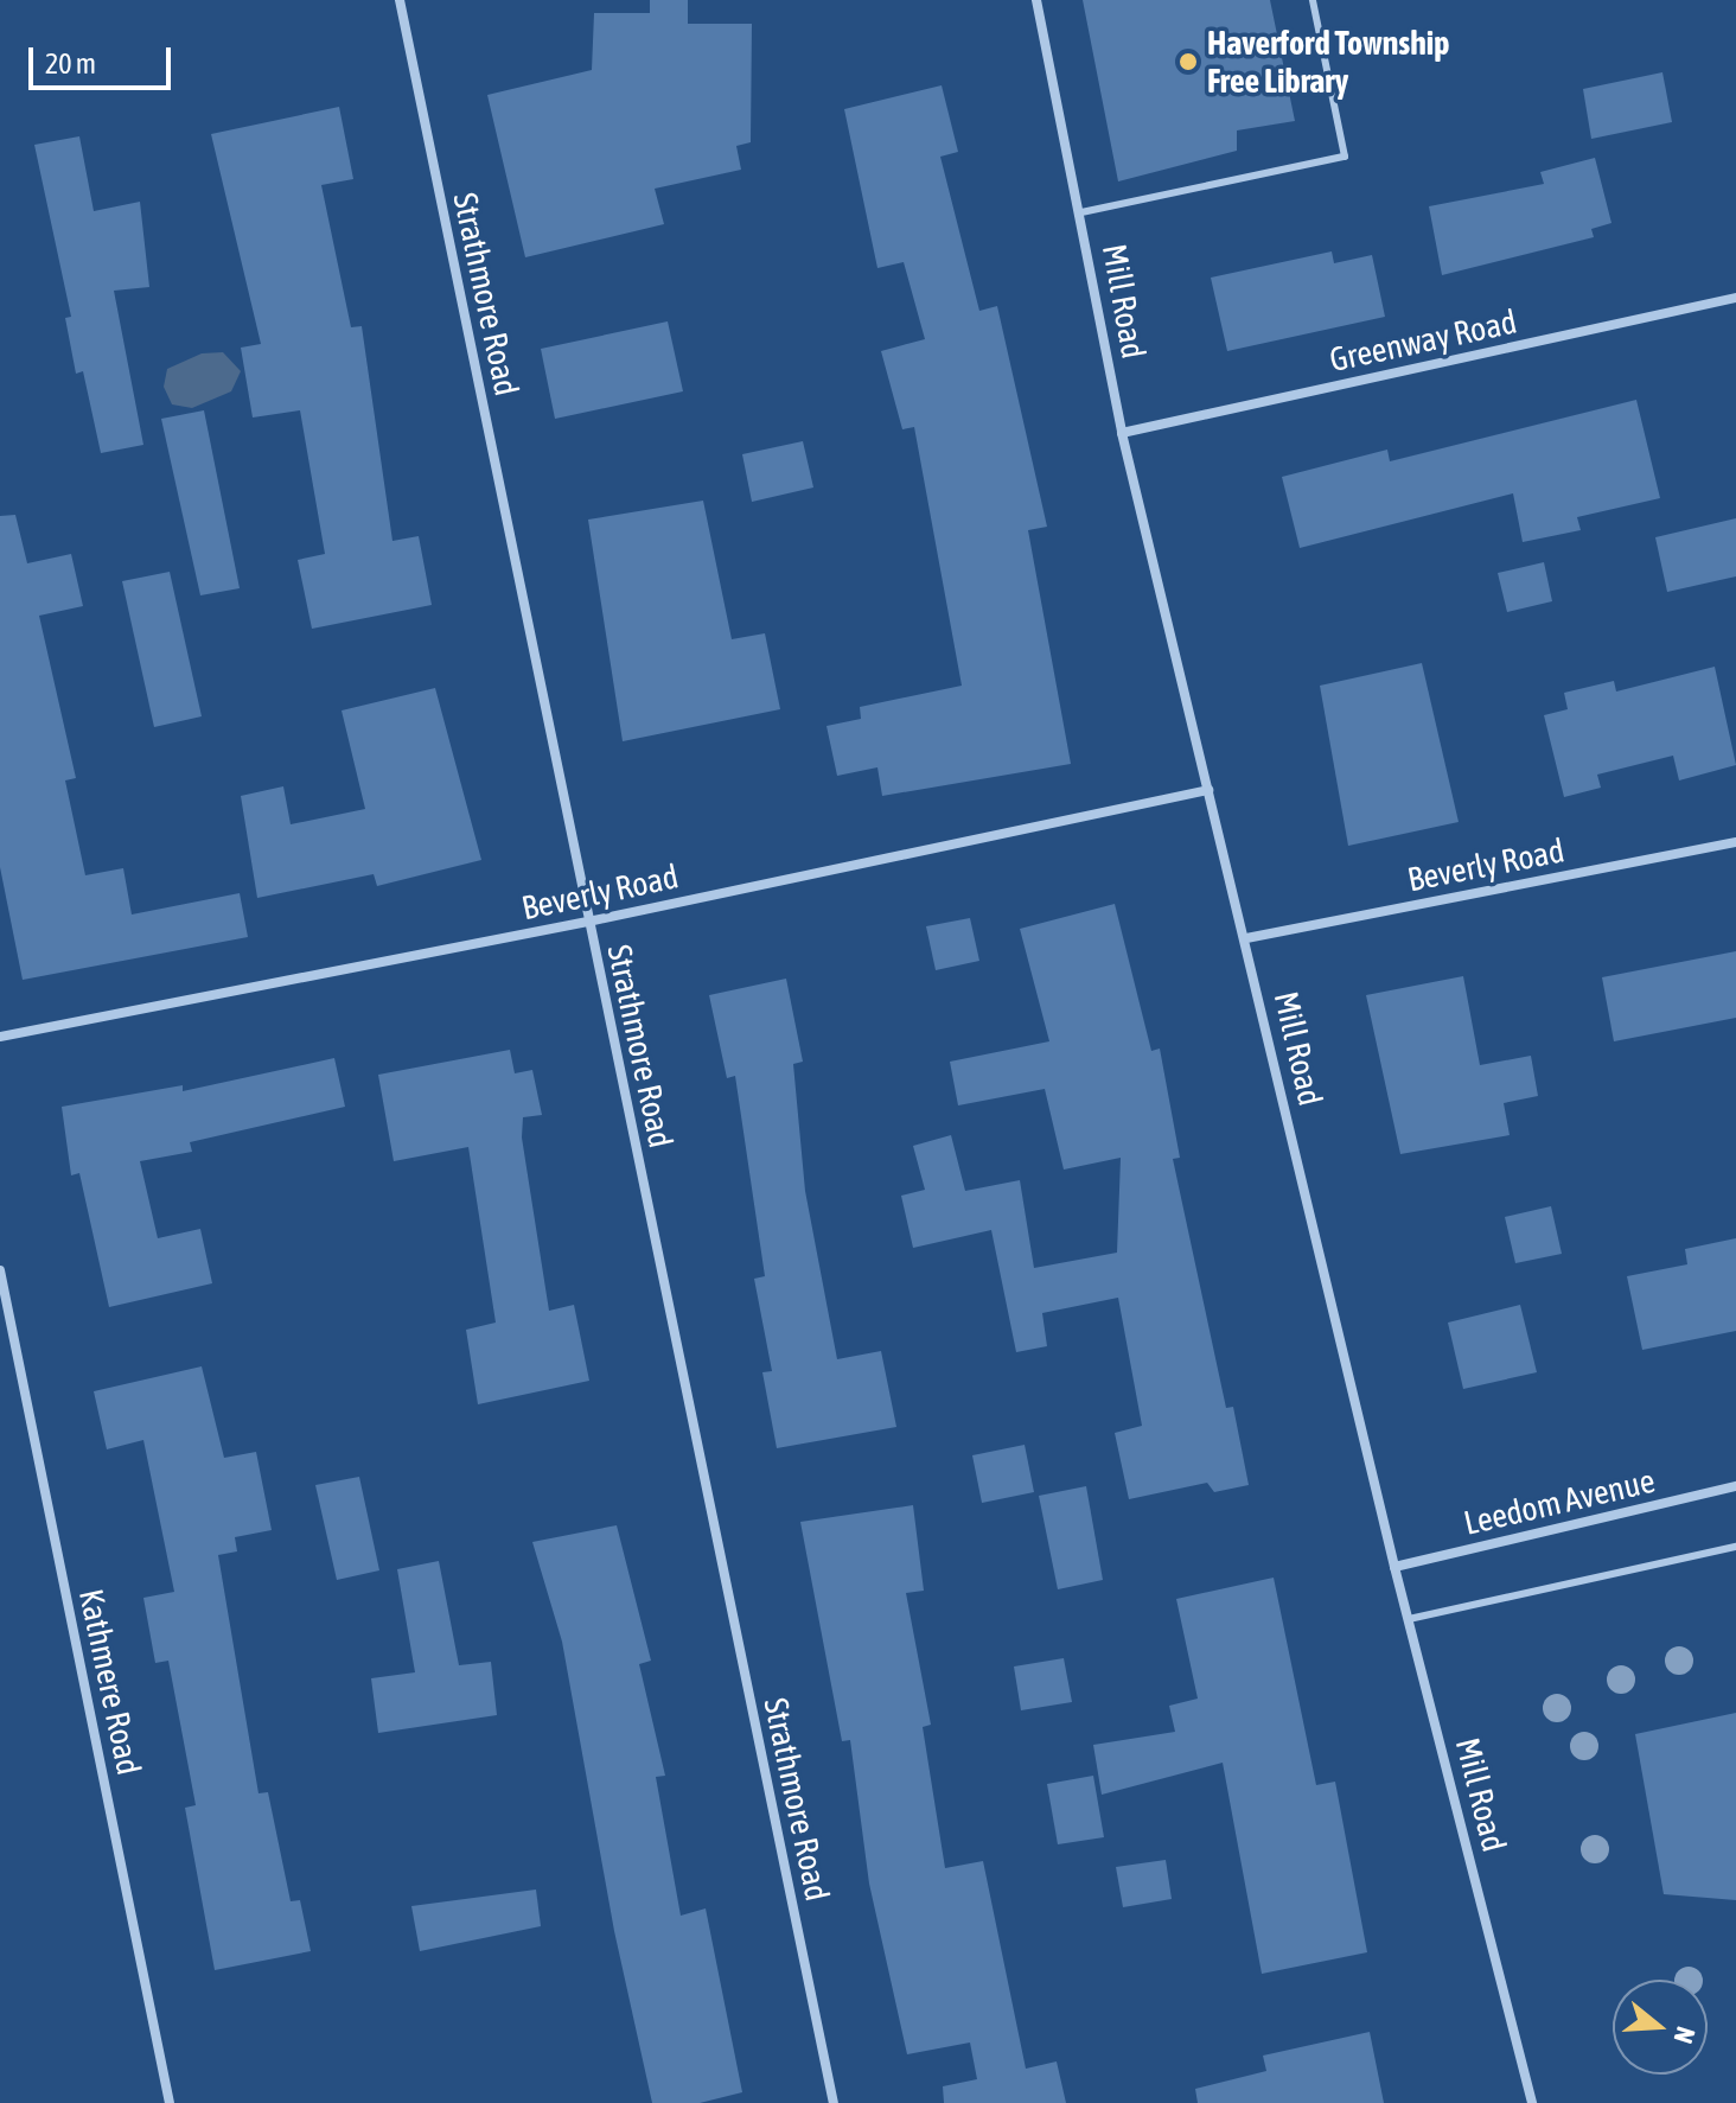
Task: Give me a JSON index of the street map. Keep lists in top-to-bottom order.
{
  "streets": {
    "street": [
      "Strathmore Road",
      "Mill Road",
      "Greenway Road",
      "Beverly Road",
      "Leedom Avenue",
      "Kathmere Road"
    ]
  },
  "crossings": [
    ["Strathmore Road", "Beverly Road"],
    ["Mill Road", "Greenway Road"],
    ["Mill Road", "Beverly Road"],
    ["Mill Road", "Leedom Avenue"]
  ],
  "places": ["Haverford Township Free Library"],
  "scale_bar": "20 m",
  "north": "right"
}
